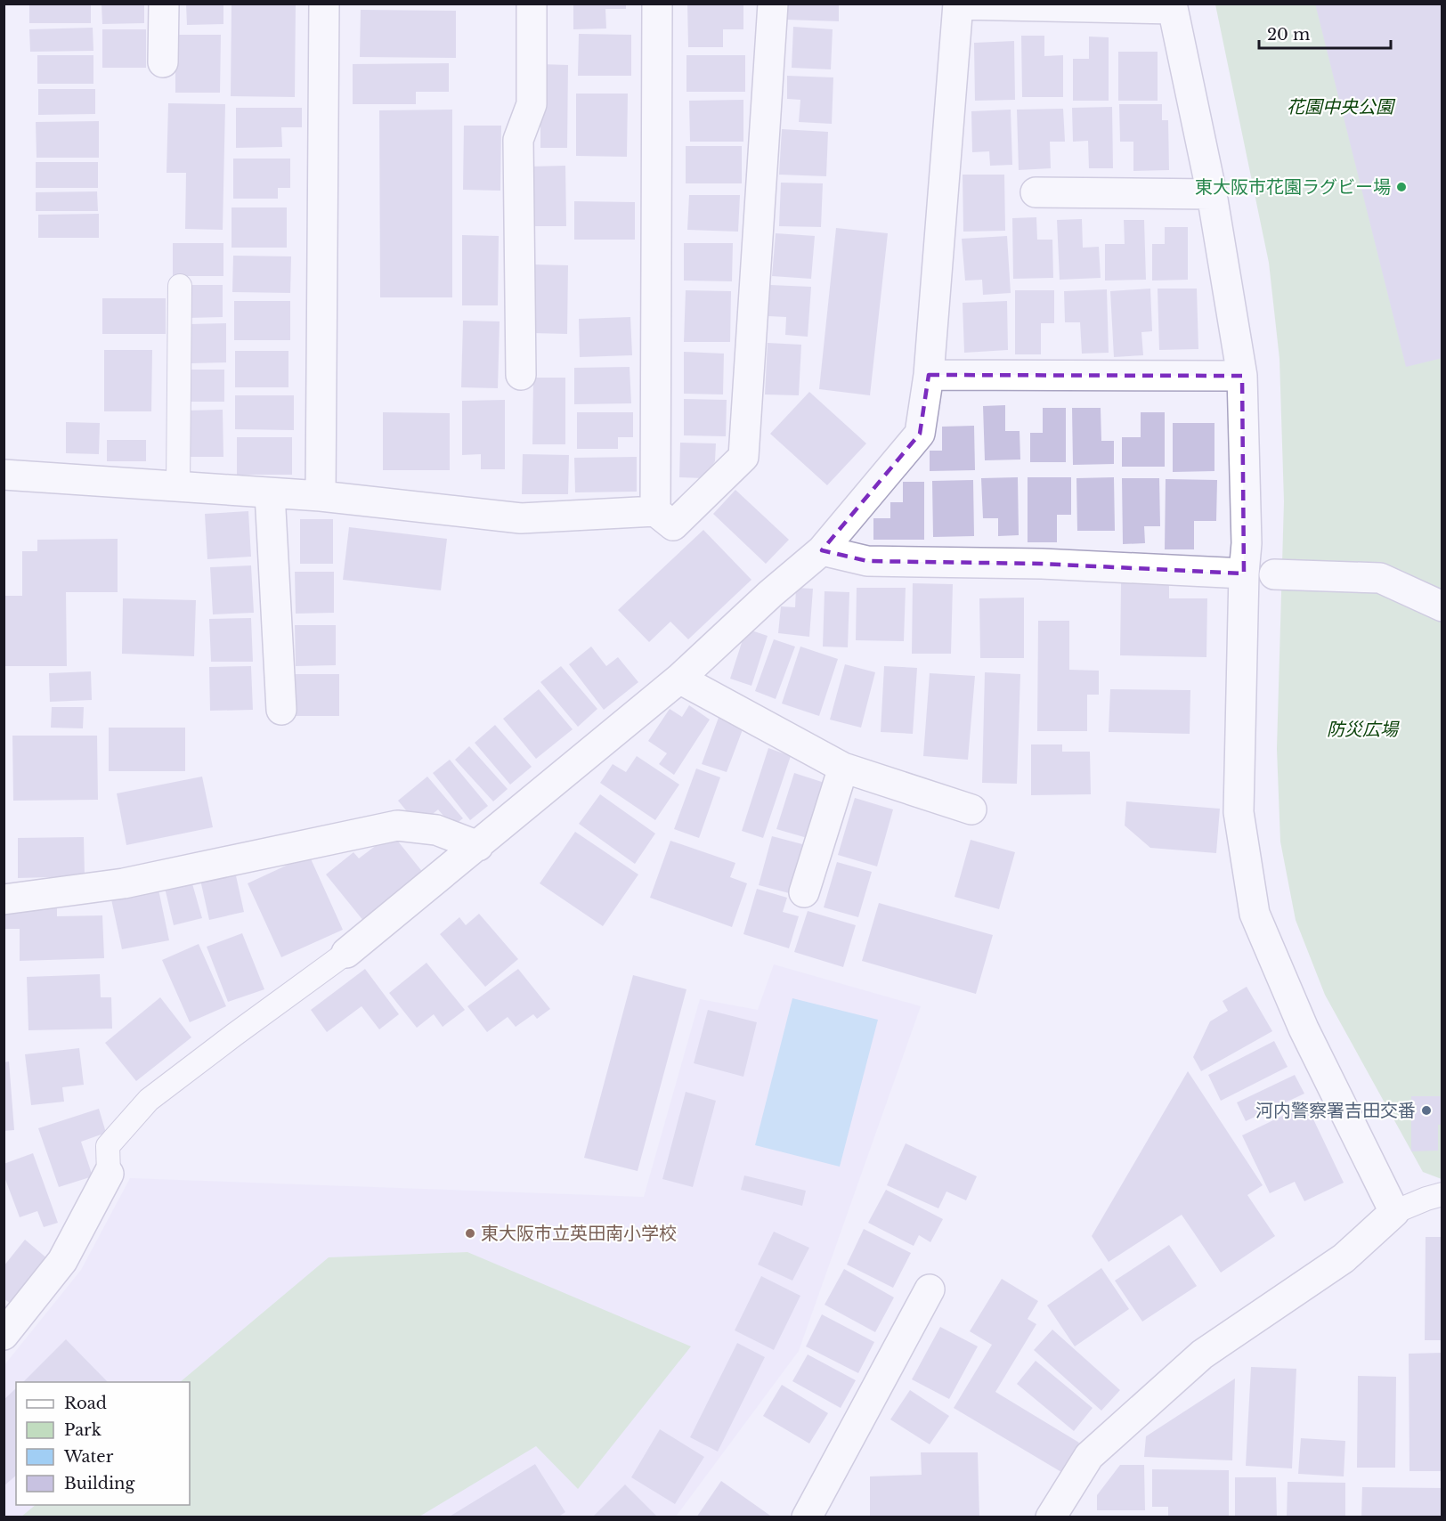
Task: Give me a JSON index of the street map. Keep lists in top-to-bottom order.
{
  "parks": ["花園中央公園", "防災広場"],
  "places": ["東大阪市花園ラグビー場", "河内警察署吉田交番", "東大阪市立英田南小学校"],
  "legend": [
    "Road",
    "Park",
    "Water",
    "Building"
  ],
  "scale_bar": "20 m"
}
